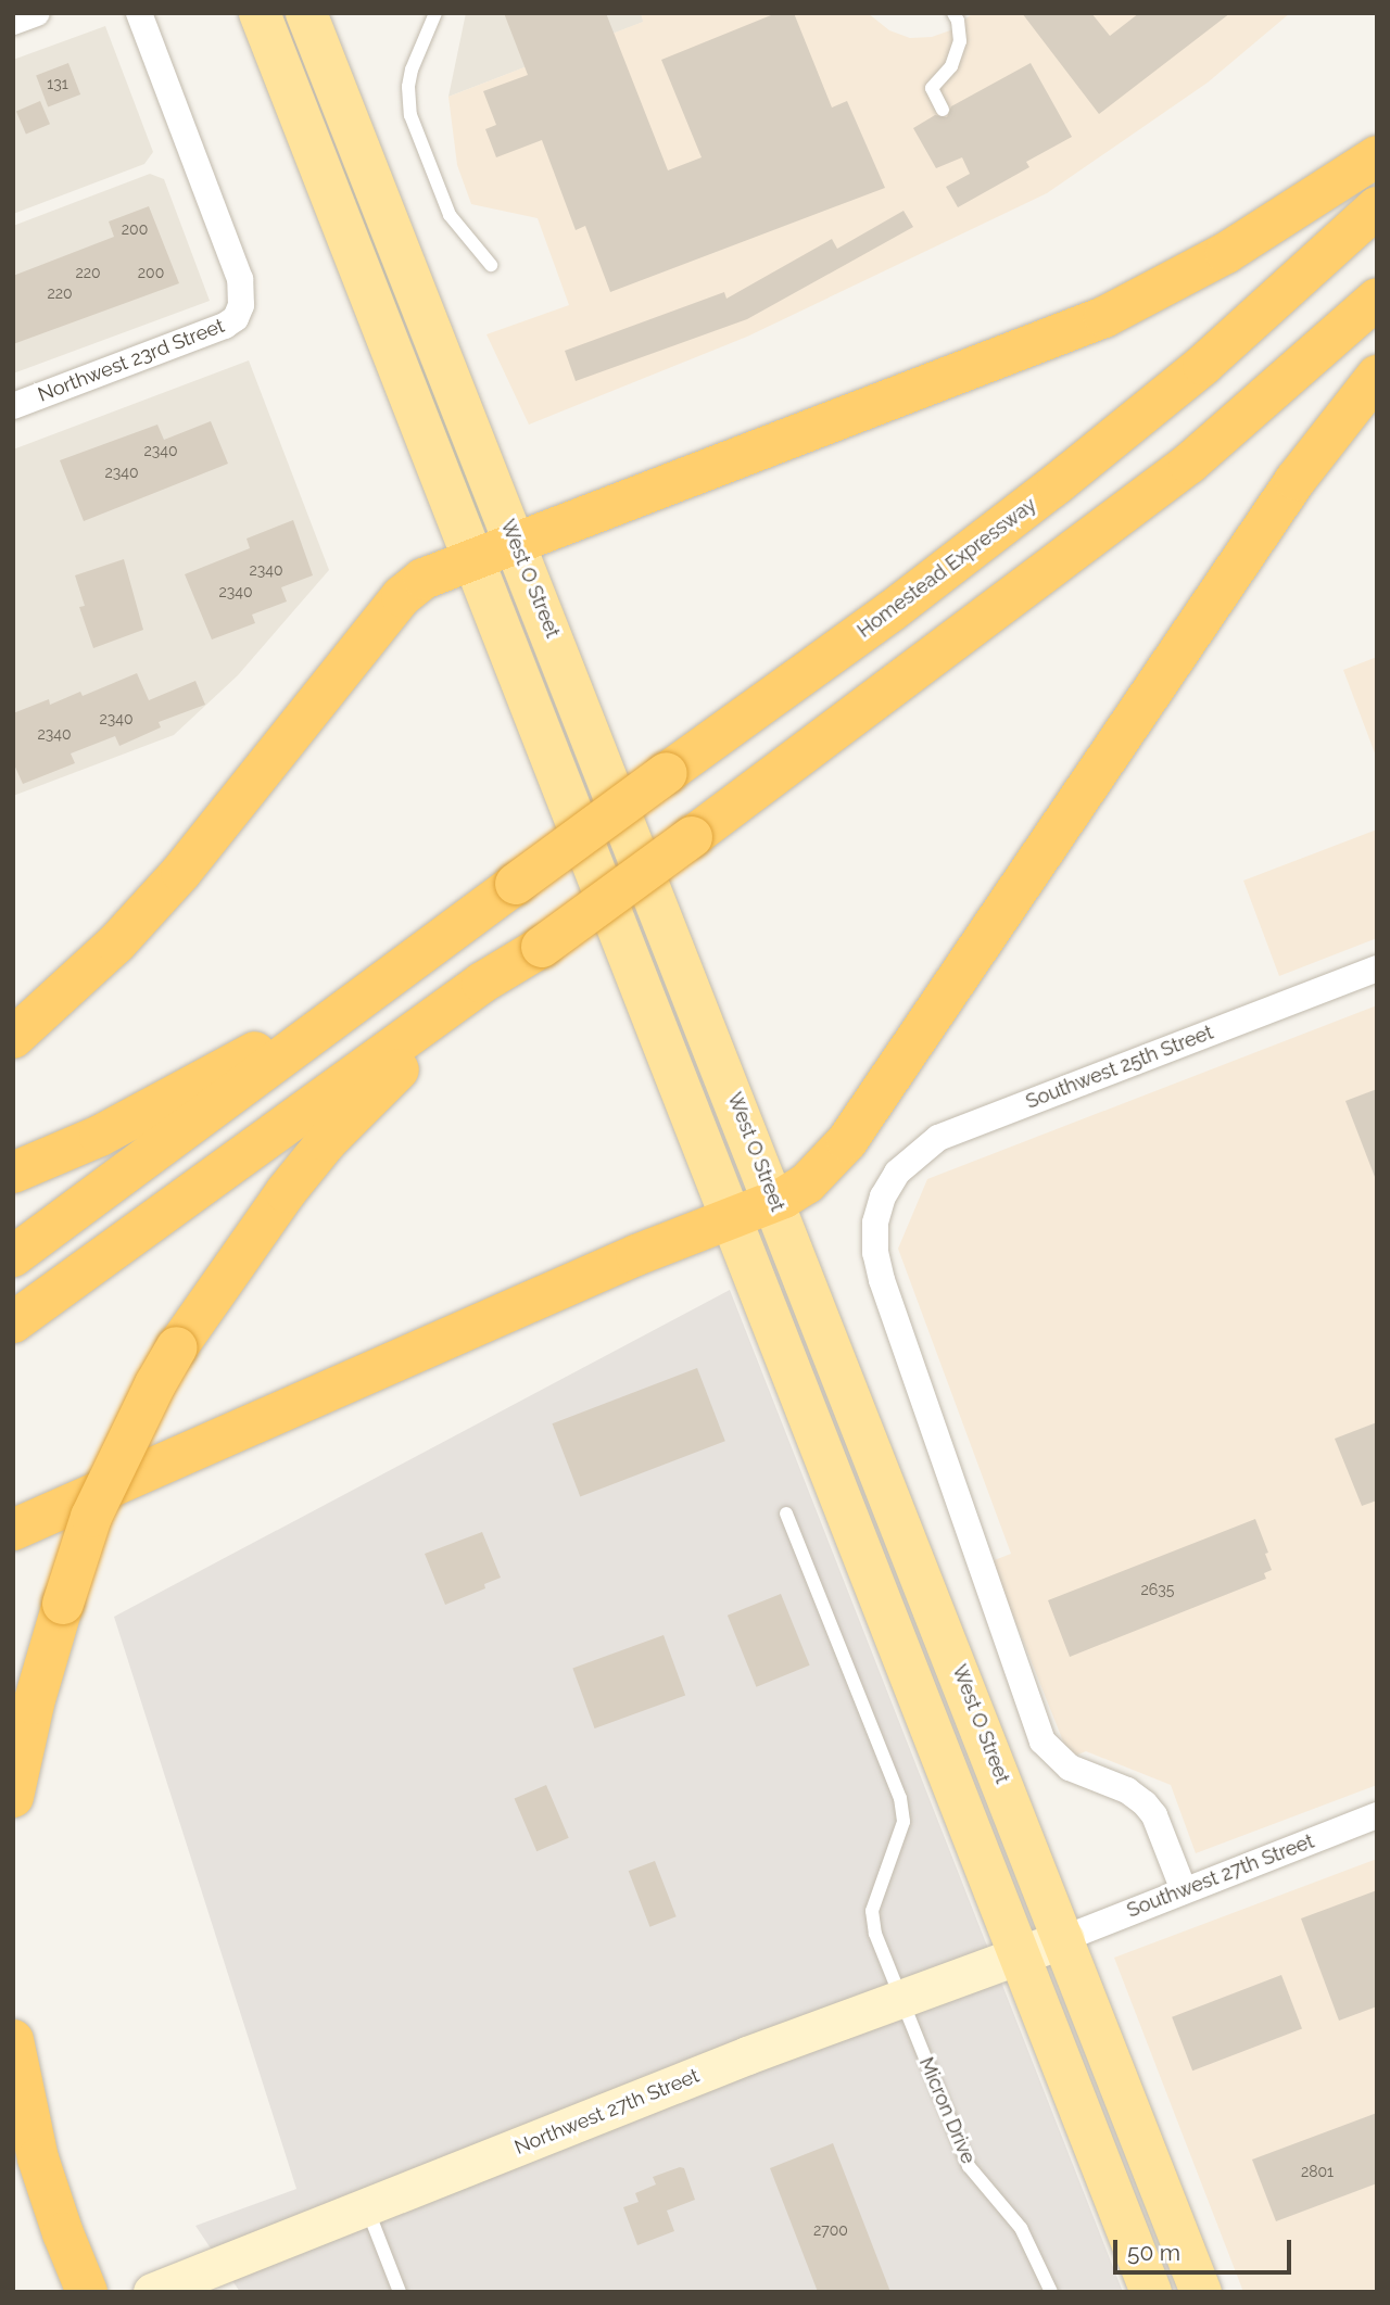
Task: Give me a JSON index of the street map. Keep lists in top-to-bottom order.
{
  "streets": {
    "highway": ["Homestead Expressway"],
    "main road": ["West O Street"],
    "street": [
      "Northwest 23rd Street",
      "Southwest 25th Street",
      "Southwest 27th Street",
      "Northwest 27th Street"
    ],
    "lane": ["Micron Drive"]
  },
  "crossings": [
    ["West O Street", "Southwest 27th Street"],
    ["West O Street", "Northwest 27th Street"],
    ["Southwest 25th Street", "Southwest 27th Street"],
    ["Southwest 27th Street", "Northwest 27th Street"],
    ["Micron Drive", "Northwest 27th Street"]
  ],
  "house_numbers": [
    "131",
    "200",
    "220",
    "200",
    "220",
    "2340",
    "2340",
    "2340",
    "2340",
    "2340",
    "2340",
    "2635",
    "2801",
    "2700"
  ],
  "scale_bar": "50 m"
}
